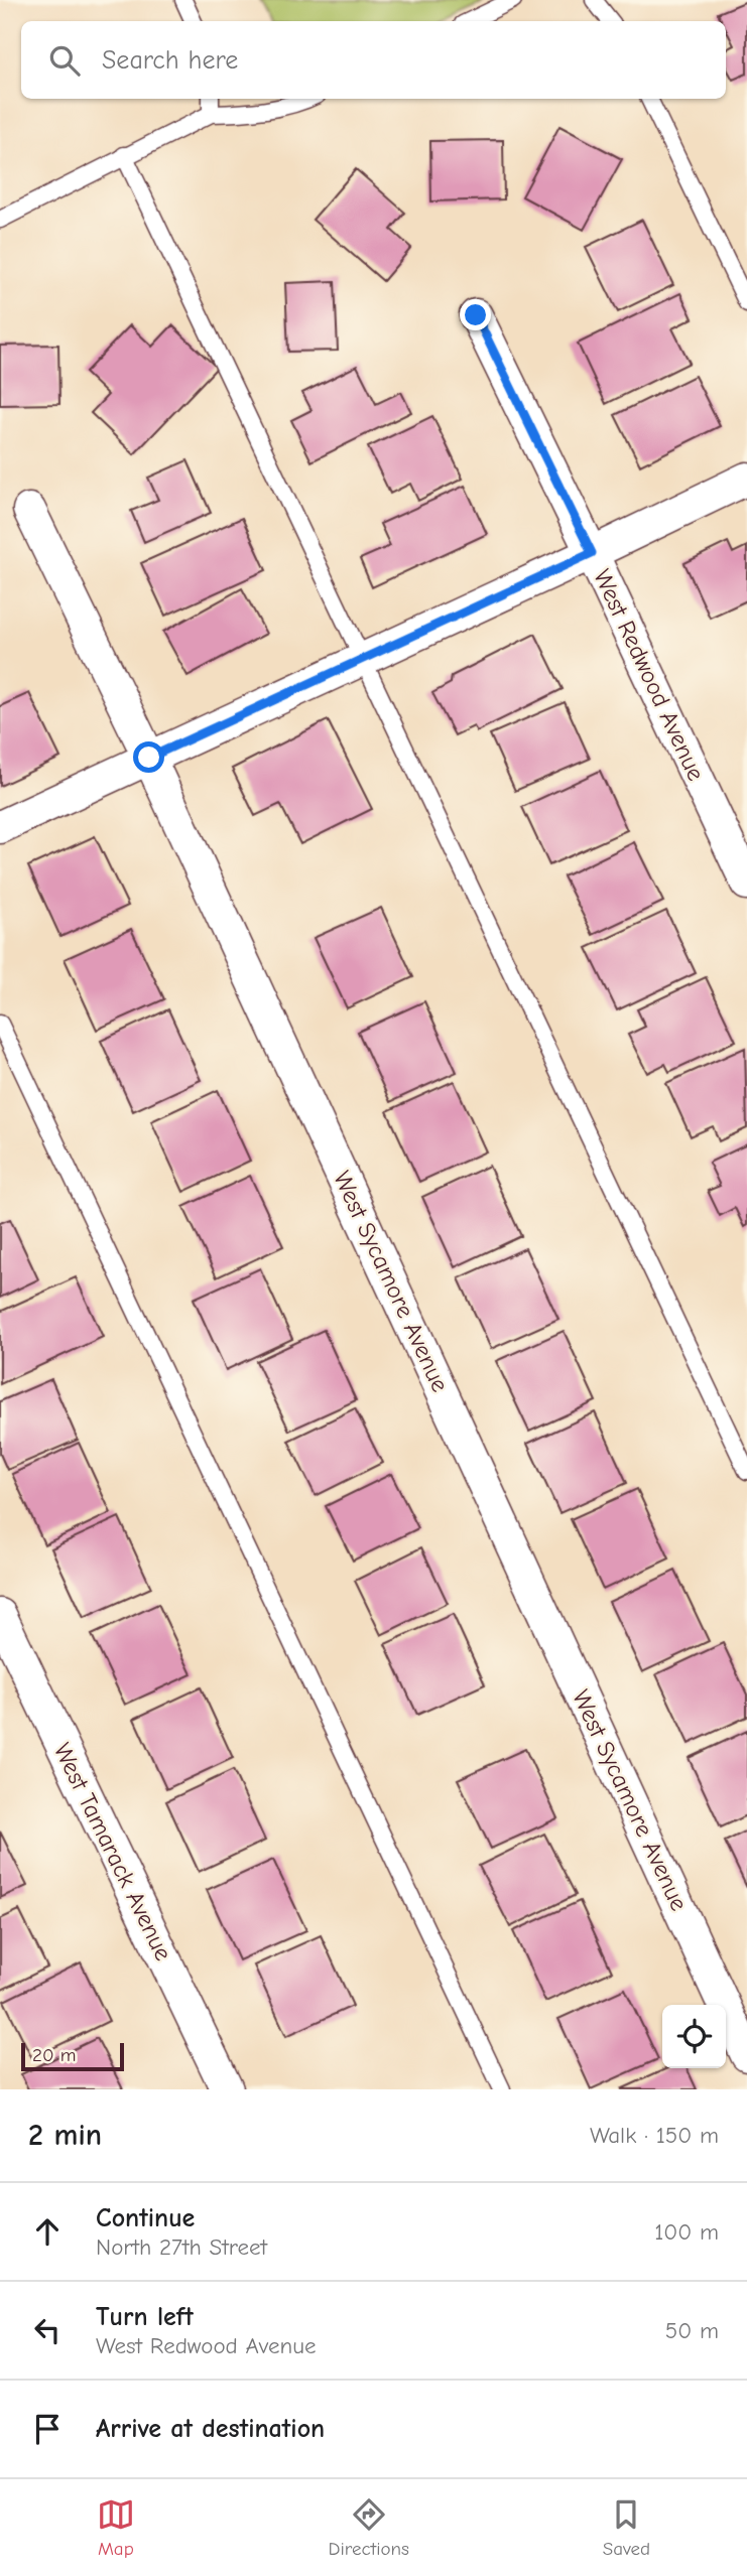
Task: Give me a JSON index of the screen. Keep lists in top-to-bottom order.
{
  "streets": {
    "street": ["West Redwood Avenue", "West Sycamore Avenue", "West Tamarack Avenue"]
  },
  "scale_bar": "20 m",
  "page": {
    "search": "Search here",
    "scale": "20 m",
    "heading": ["2 min", "Walk · 150 m"],
    "list": [
      ["Continue", "North 27th Street", "100 m"],
      ["Turn left", "West Redwood Avenue", "50 m"],
      "Arrive at destination"
    ],
    "nav": ["Map", "Directions", "Saved"]
  }
}
